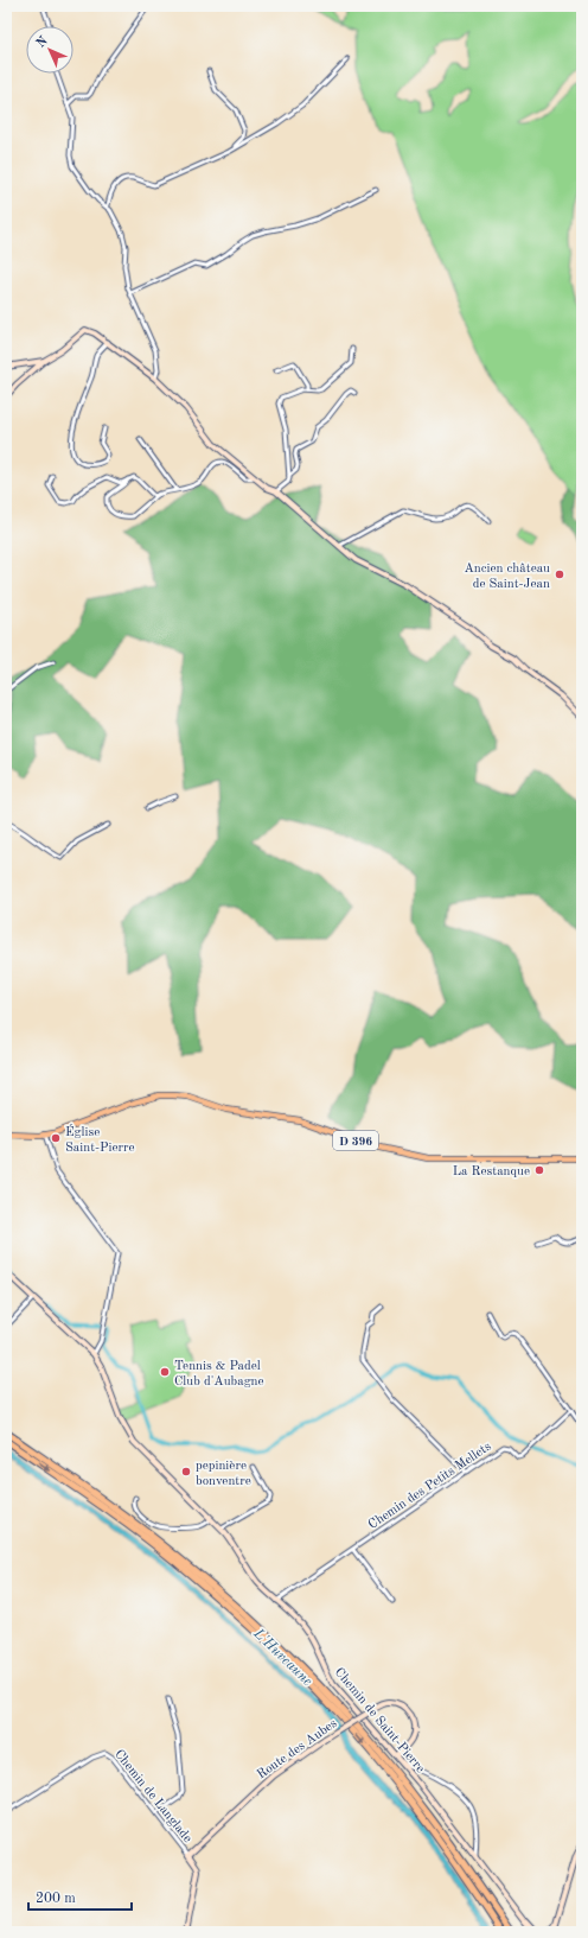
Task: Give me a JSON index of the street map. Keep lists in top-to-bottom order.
{
  "streets": {
    "main road": ["D 396"],
    "street": [
      "Chemin des Petits Mellets",
      "Chemin de Saint-Pierre",
      "Route des Aubes",
      "Chemin de Langlade"
    ]
  },
  "crossings": [
    ["Chemin des Petits Mellets", "Chemin de Saint-Pierre"],
    ["Chemin de Saint-Pierre", "Route des Aubes"],
    ["Route des Aubes", "Chemin de Langlade"]
  ],
  "water": ["L'Huveaune"],
  "places": [
    "Ancien château de Saint-Jean",
    "Église Saint-Pierre",
    "La Restanque",
    "Tennis & Padel Club d'Aubagne",
    "pepinière bonventre"
  ],
  "scale_bar": "200 m",
  "north": "top left"
}
